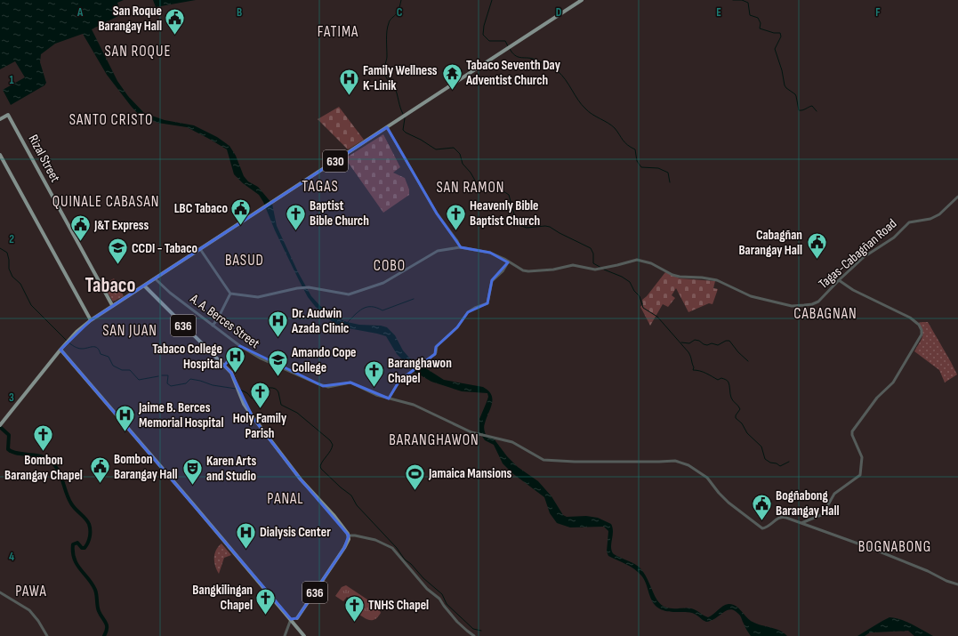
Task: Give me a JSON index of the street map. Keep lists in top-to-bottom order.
{
  "streets": {
    "main road": ["Rizal Street", "630", "636"],
    "street": ["Tagas-Cabagñan Road", "A. A. Berces Street"]
  },
  "crossings": [
    ["Rizal Street", "630"],
    ["630", "A. A. Berces Street"],
    ["630", "636"]
  ],
  "districts": [
    "FATIMA",
    "SAN ROQUE",
    "SANTO CRISTO",
    "TAGAS",
    "SAN RAMON",
    "QUINALE CABASAN",
    "BASUD",
    "COBO",
    "Tabaco",
    "CABAGNAN",
    "SAN JUAN",
    "BARANGHAWON",
    "PANAL",
    "BOGNABONG",
    "PAWA"
  ],
  "places": {
    "public building": [
      "San Roque Barangay Hall",
      "LBC Tabaco",
      "J&T Express",
      "Cabagñan Barangay Hall",
      "Bombon Barangay Hall",
      "Bogñabong Barangay Hall"
    ],
    "temple": ["Tabaco Seventh Day Adventist Church"],
    "hospital": [
      "Family Wellness K-Linik",
      "Dr. Audwin Azada Clinic",
      "Tabaco College Hospital",
      "Jaime B. Berces Memorial Hospital",
      "Dialysis Center"
    ],
    "church": [
      "Baptist Bible Church",
      "Heavenly Bible Baptist Church",
      "Baranghawon Chapel",
      "Holy Family Parish",
      "Bombon Barangay Chapel",
      "Bangkilingan Chapel",
      "TNHS Chapel"
    ],
    "school or university": ["CCDI - Tabaco", "Amando Cope College"],
    "theatre": ["Karen Arts and Studio"],
    "sports": ["Jamaica Mansions"]
  },
  "grid": {
    "columns": [
      "A",
      "B",
      "C",
      "D",
      "E",
      "F"
    ],
    "rows": [
      "1",
      "2",
      "3",
      "4"
    ]
  }
}
